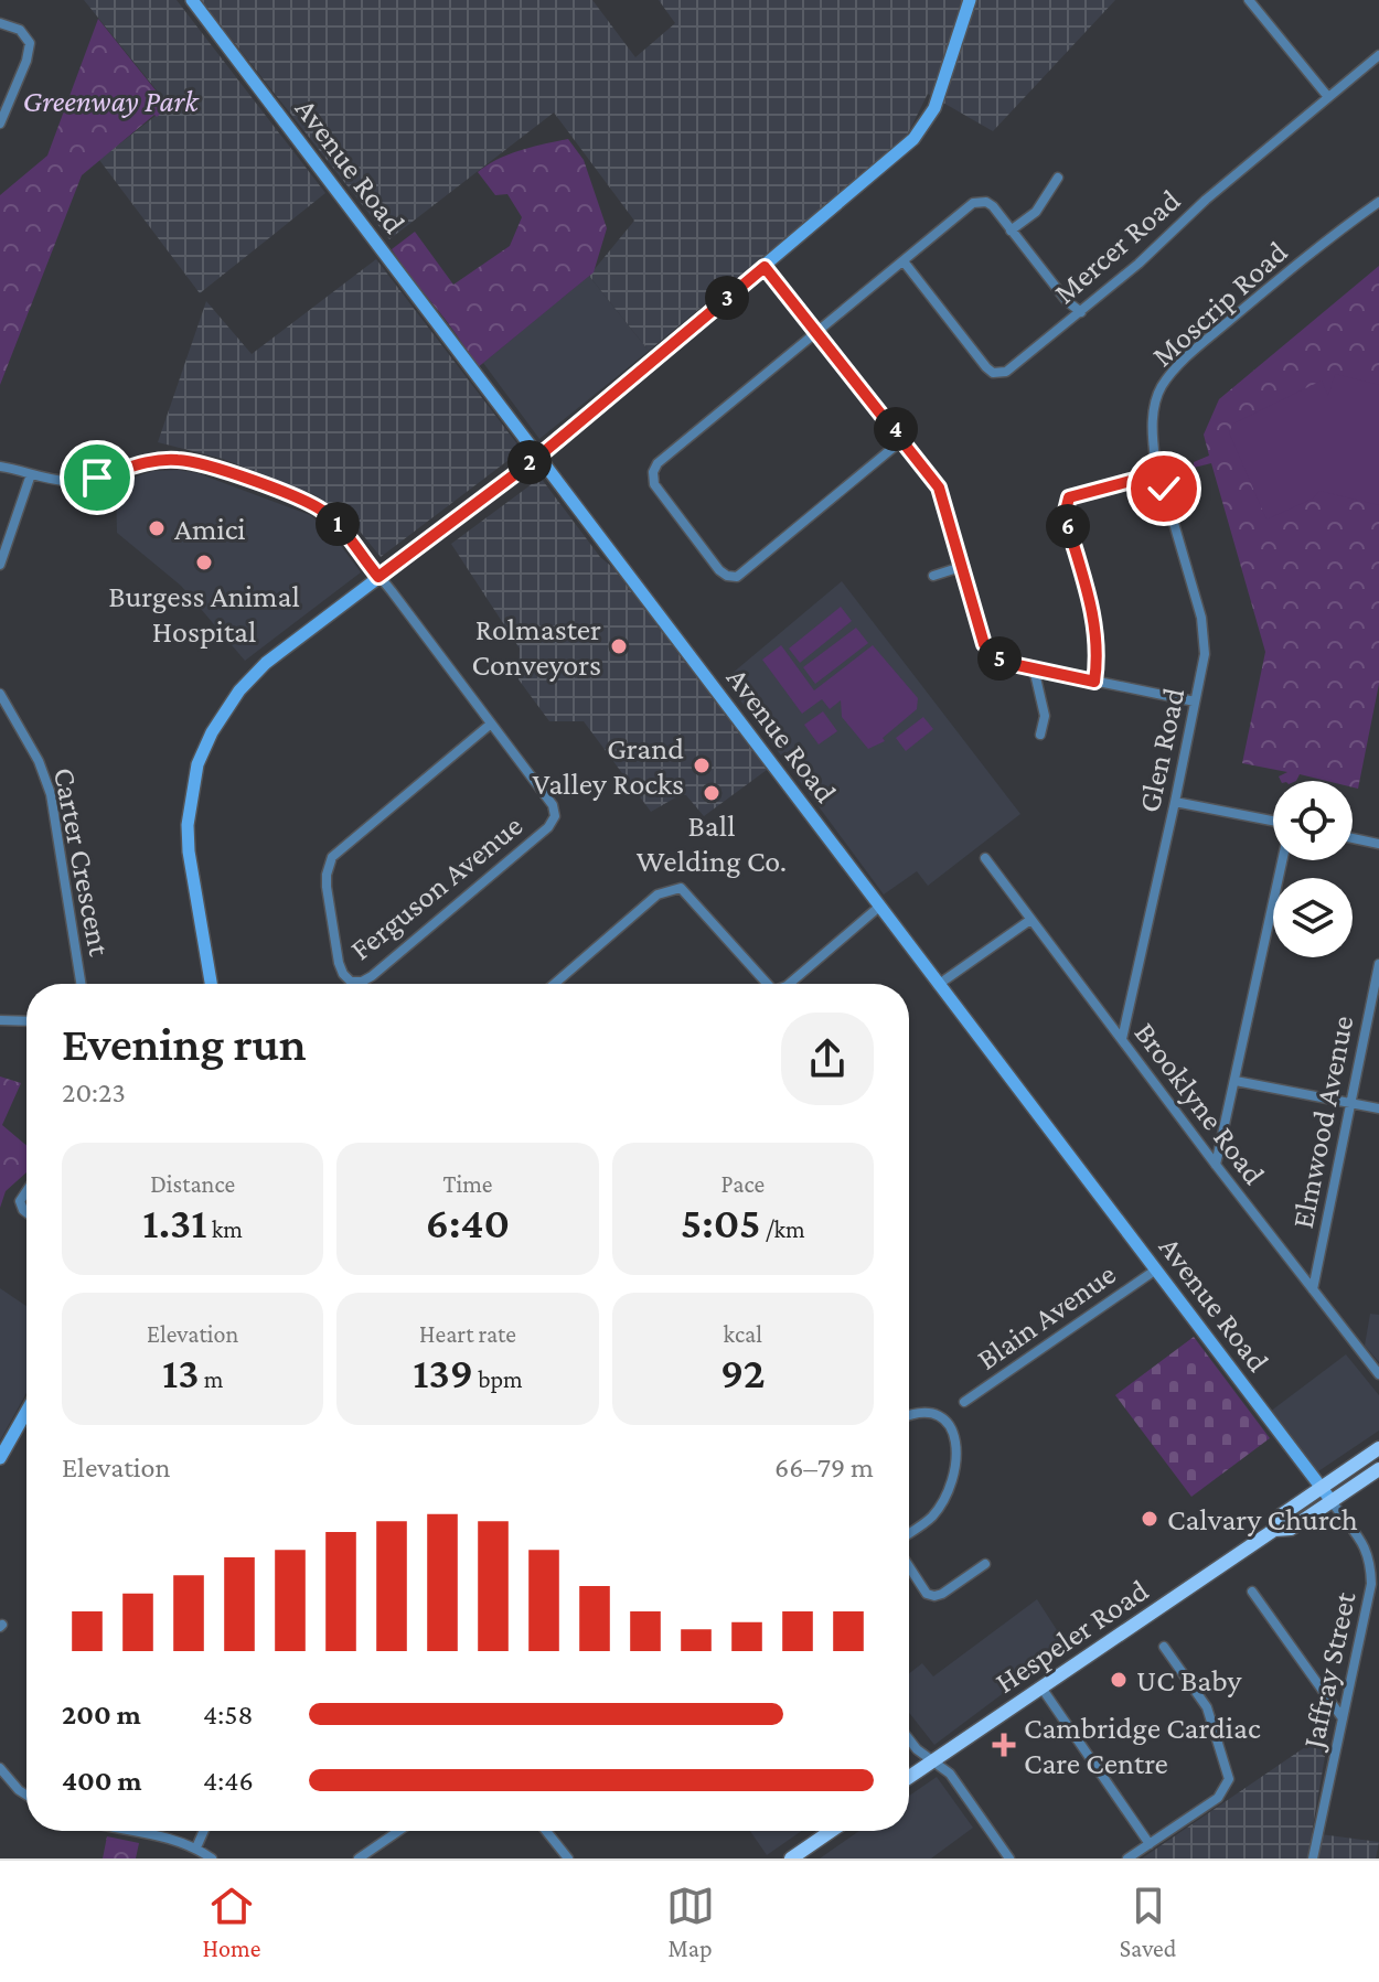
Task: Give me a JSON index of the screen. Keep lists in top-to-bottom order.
{
  "streets": {
    "main road": ["Hespeler Road"],
    "street": [
      "Avenue Road",
      "Mercer Road",
      "Moscrip Road",
      "Glen Road",
      "Carter Crescent",
      "Ferguson Avenue",
      "Brooklyne Road",
      "Elmwood Avenue",
      "Blain Avenue",
      "Jaffray Street"
    ]
  },
  "crossings": [
    ["Avenue Road", "Blain Avenue"],
    ["Avenue Road", "Hespeler Road"],
    ["Avenue Road", "Jaffray Street"],
    ["Moscrip Road", "Glen Road"],
    ["Glen Road", "Brooklyne Road"],
    ["Brooklyne Road", "Elmwood Avenue"],
    ["Hespeler Road", "Jaffray Street"]
  ],
  "parks": ["Greenway Park"],
  "places": {
    "other": [
      "Amici",
      "Burgess Animal Hospital",
      "Rolmaster Conveyors",
      "Grand Valley Rocks",
      "Ball Welding Co.",
      "Calvary Church",
      "UC Baby"
    ],
    "health": ["Cambridge Cardiac Care Centre"]
  },
  "page": {
    "pins": [
      "3",
      "4",
      "2",
      "1",
      "6",
      "5"
    ],
    "heading": ["Evening run", "20:23"],
    "stats": [
      ["Distance", "1.31 km"],
      ["Time", "6:40"],
      ["Pace", "5:05 /km"],
      ["Elevation", "13 m"],
      ["Heart rate", "139 bpm"],
      ["kcal", "92"]
    ],
    "chart": ["Elevation", "66–79 m"],
    "list": [
      {
        "name": "200 m",
        "note": "4:58"
      },
      {
        "name": "400 m",
        "note": "4:46"
      }
    ],
    "tabs": ["Home", "Map", "Saved"]
  }
}
